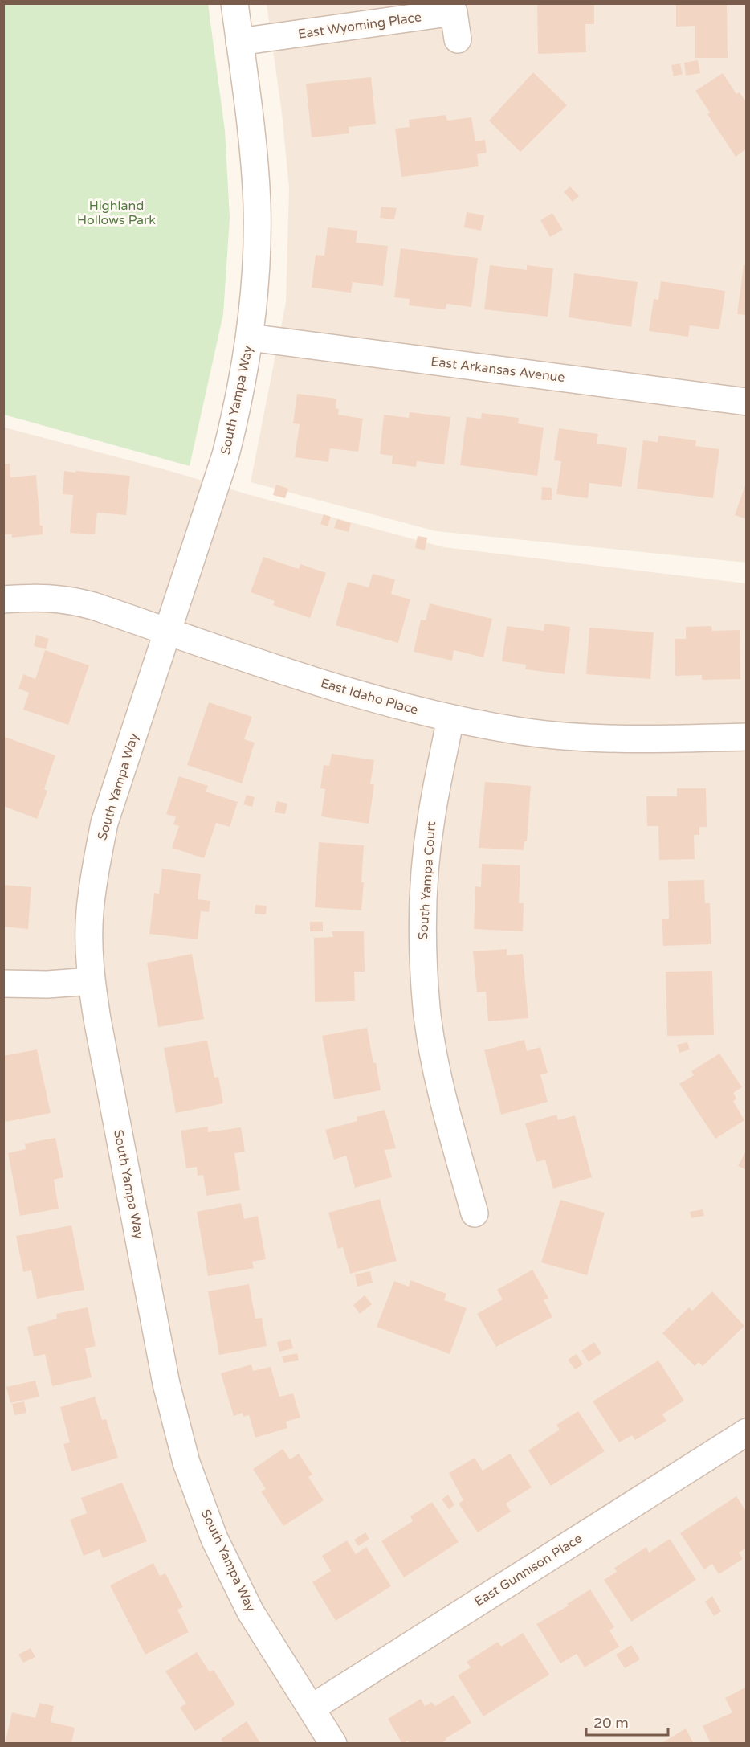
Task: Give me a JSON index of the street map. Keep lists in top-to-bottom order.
{
  "streets": {
    "street": [
      "East Wyoming Place",
      "East Arkansas Avenue",
      "South Yampa Way",
      "East Idaho Place",
      "South Yampa Court",
      "East Gunnison Place"
    ]
  },
  "crossings": [
    ["East Wyoming Place", "South Yampa Way"],
    ["East Arkansas Avenue", "South Yampa Way"],
    ["South Yampa Way", "East Idaho Place"],
    ["South Yampa Way", "East Gunnison Place"],
    ["East Idaho Place", "South Yampa Court"]
  ],
  "parks": ["Highland Hollows Park"],
  "scale_bar": "20 m"
}
